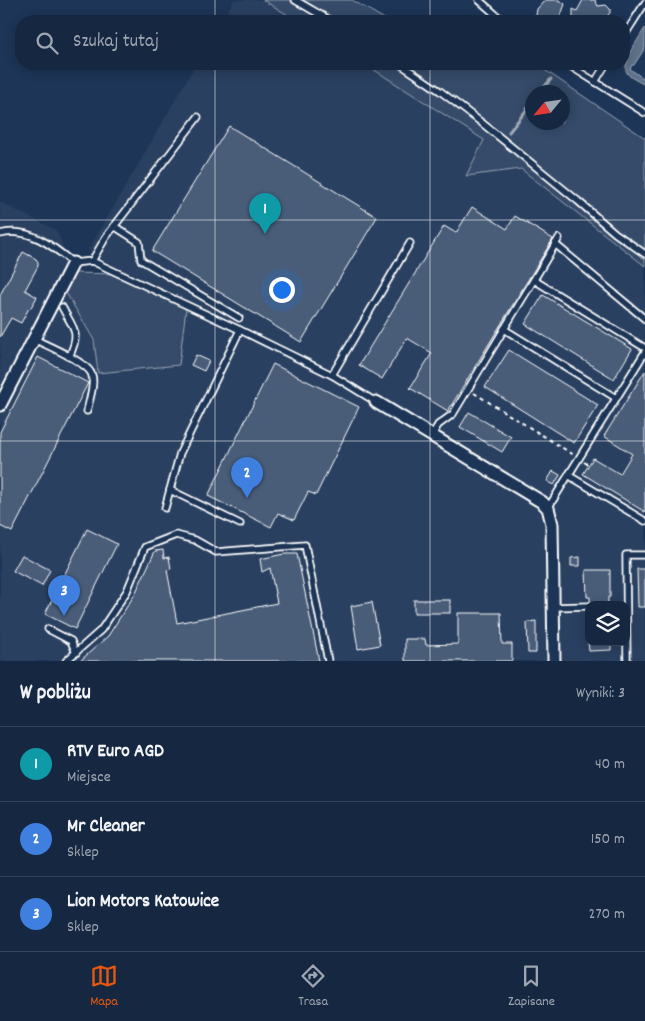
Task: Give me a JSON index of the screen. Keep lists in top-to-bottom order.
{
  "north": "bottom left",
  "page": {
    "search": "Szukaj tutaj",
    "pins": ["1", "2", "3"],
    "heading": ["W pobliżu", "Wyniki: 3"],
    "list": [
      {
        "mark": "1",
        "name": "RTV Euro AGD",
        "note": "Miejsce",
        "value": "40 m"
      },
      {
        "mark": "2",
        "name": "Mr Cleaner",
        "note": "Sklep",
        "value": "150 m"
      },
      {
        "mark": "3",
        "name": "Lion Motors Katowice",
        "note": "Sklep",
        "value": "270 m"
      }
    ],
    "nav": ["Mapa", "Trasa", "Zapisane"]
  }
}
